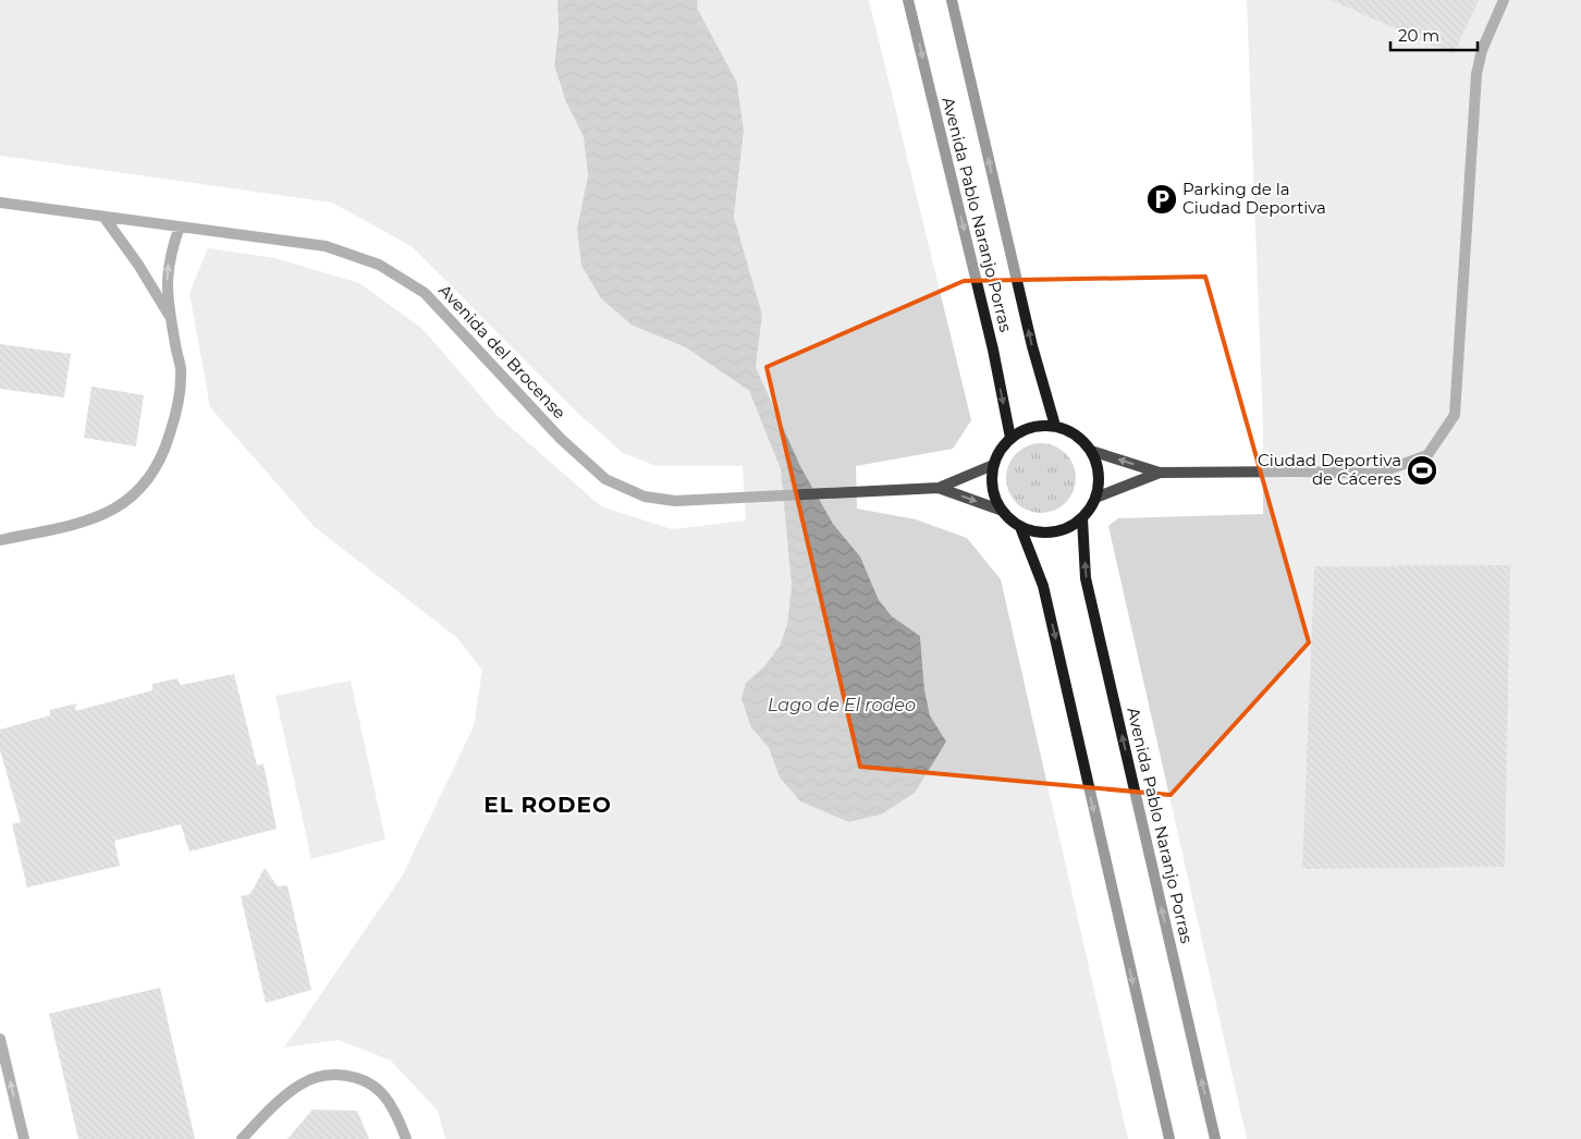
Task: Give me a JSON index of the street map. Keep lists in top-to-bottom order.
{
  "streets": {
    "main road": ["Avenida Pablo Naranjo Porras"],
    "street": ["Avenida del Brocense"]
  },
  "crossings": [
    ["Avenida Pablo Naranjo Porras", "Avenida del Brocense"]
  ],
  "districts": ["EL RODEO"],
  "water": ["Lago de El rodeo"],
  "places": {
    "parking": ["Parking de la Ciudad Deportiva"],
    "sports": ["Ciudad Deportiva de Cáceres"]
  },
  "scale_bar": "20 m"
}
